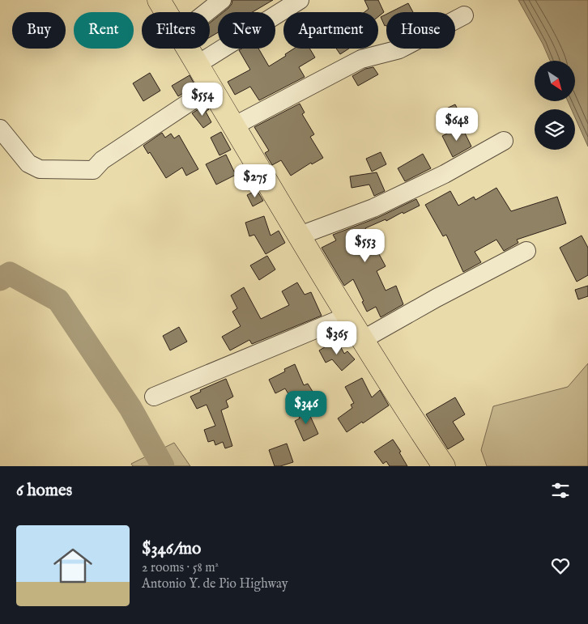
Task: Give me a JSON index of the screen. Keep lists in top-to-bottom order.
{
  "north": "bottom right",
  "page": {
    "chip": [
      "Buy",
      "Rent",
      "Filters",
      "New",
      "Apartment",
      "House"
    ],
    "price": [
      "$554",
      "$648",
      "$275",
      "$553",
      "$365",
      "$346"
    ],
    "heading": "6 homes",
    "list": [
      {
        "name": "$346/mo",
        "note": "2 rooms · 58 m² · Antonio Y. de Pio Highway"
      }
    ]
  }
}
